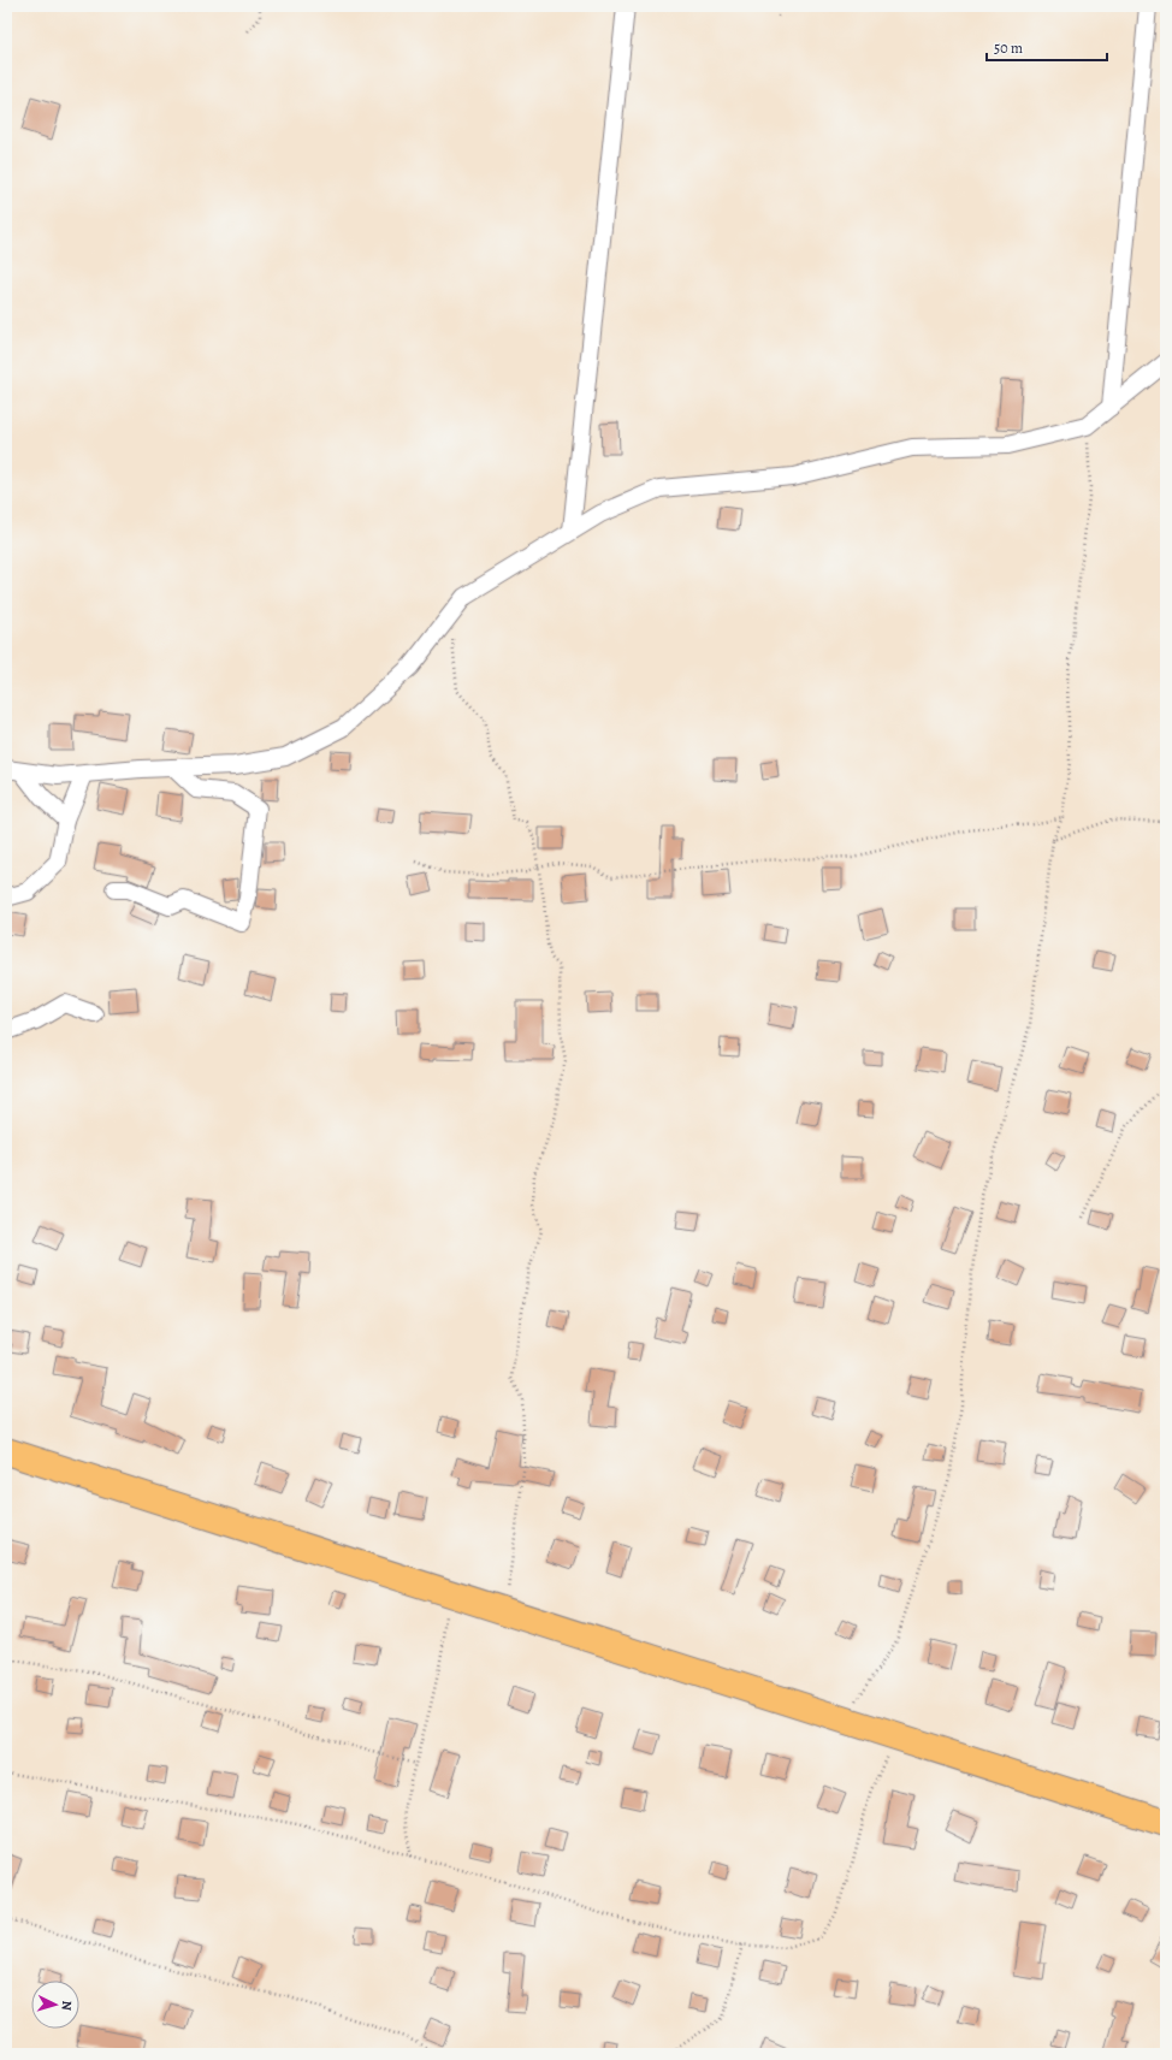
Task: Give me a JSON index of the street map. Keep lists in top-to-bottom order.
{
  "scale_bar": "50 m",
  "north": "right"
}
